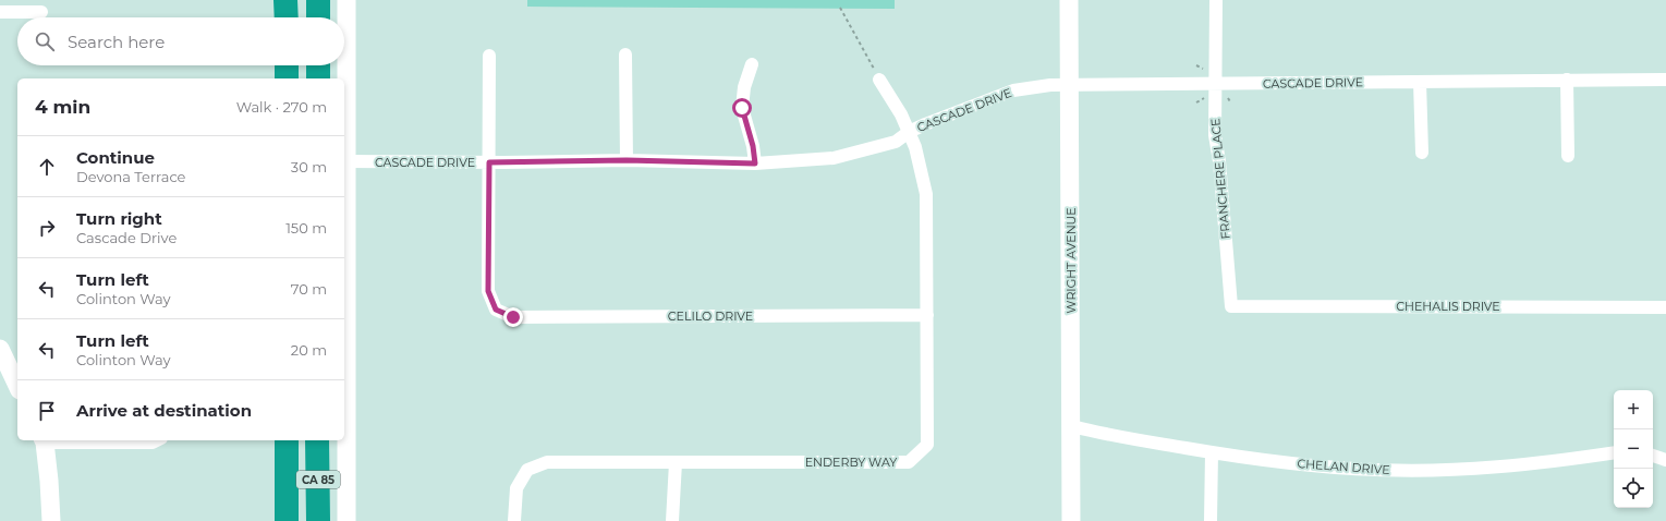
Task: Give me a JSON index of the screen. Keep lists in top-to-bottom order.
{
  "streets": {
    "highway": ["CA 85"],
    "street": [
      "CASCADE DRIVE",
      "FRANCHERE PLACE",
      "WRIGHT AVENUE",
      "CHEHALIS DRIVE",
      "CELILO DRIVE",
      "ENDERBY WAY",
      "CHELAN DRIVE"
    ]
  },
  "crossings": [
    ["CASCADE DRIVE", "FRANCHERE PLACE"],
    ["CASCADE DRIVE", "WRIGHT AVENUE"],
    ["CASCADE DRIVE", "CELILO DRIVE"],
    ["CASCADE DRIVE", "ENDERBY WAY"],
    ["FRANCHERE PLACE", "CHEHALIS DRIVE"],
    ["WRIGHT AVENUE", "CHELAN DRIVE"],
    ["CELILO DRIVE", "ENDERBY WAY"]
  ],
  "page": {
    "search": "Search here",
    "heading": ["4 min", "Walk · 270 m"],
    "list": [
      ["Continue", "Devona Terrace", "30 m"],
      ["Turn right", "Cascade Drive", "150 m"],
      ["Turn left", "Colinton Way", "70 m"],
      ["Turn left", "Colinton Way", "20 m"],
      "Arrive at destination"
    ],
    "map_buttons": ["+", "−"]
  }
}
